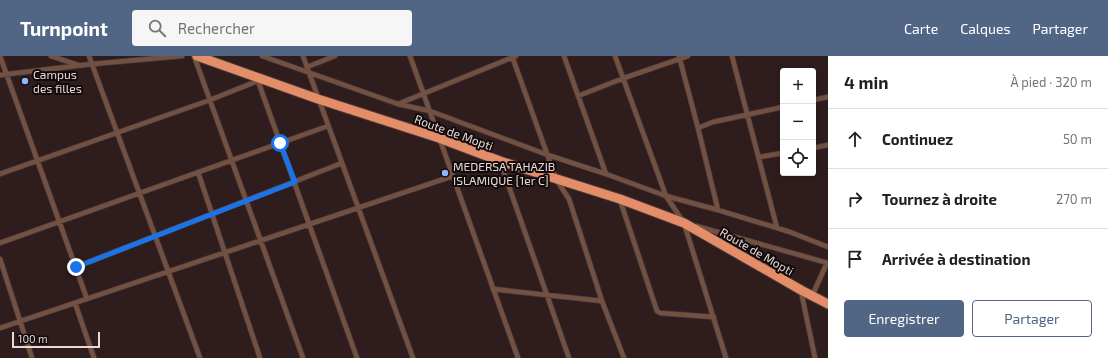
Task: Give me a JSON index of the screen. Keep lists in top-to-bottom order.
{
  "streets": {
    "highway": ["Route de Mopti"]
  },
  "places": ["Campus des filles", "MEDERSA TAHAZIB ISLAMIQUE [1er C]"],
  "scale_bar": "100 m",
  "page": {
    "header": "Turnpoint",
    "search": "Rechercher",
    "nav": ["Carte", "Calques", "Partager"],
    "heading": ["4 min", "À pied · 320 m"],
    "map_buttons": ["+", "−"],
    "list": [
      ["Continuez", "50 m"],
      ["Tournez à droite", "270 m"],
      "Arrivée à destination"
    ],
    "buttons": ["Enregistrer", "Partager"],
    "scale": "100 m"
  }
}
